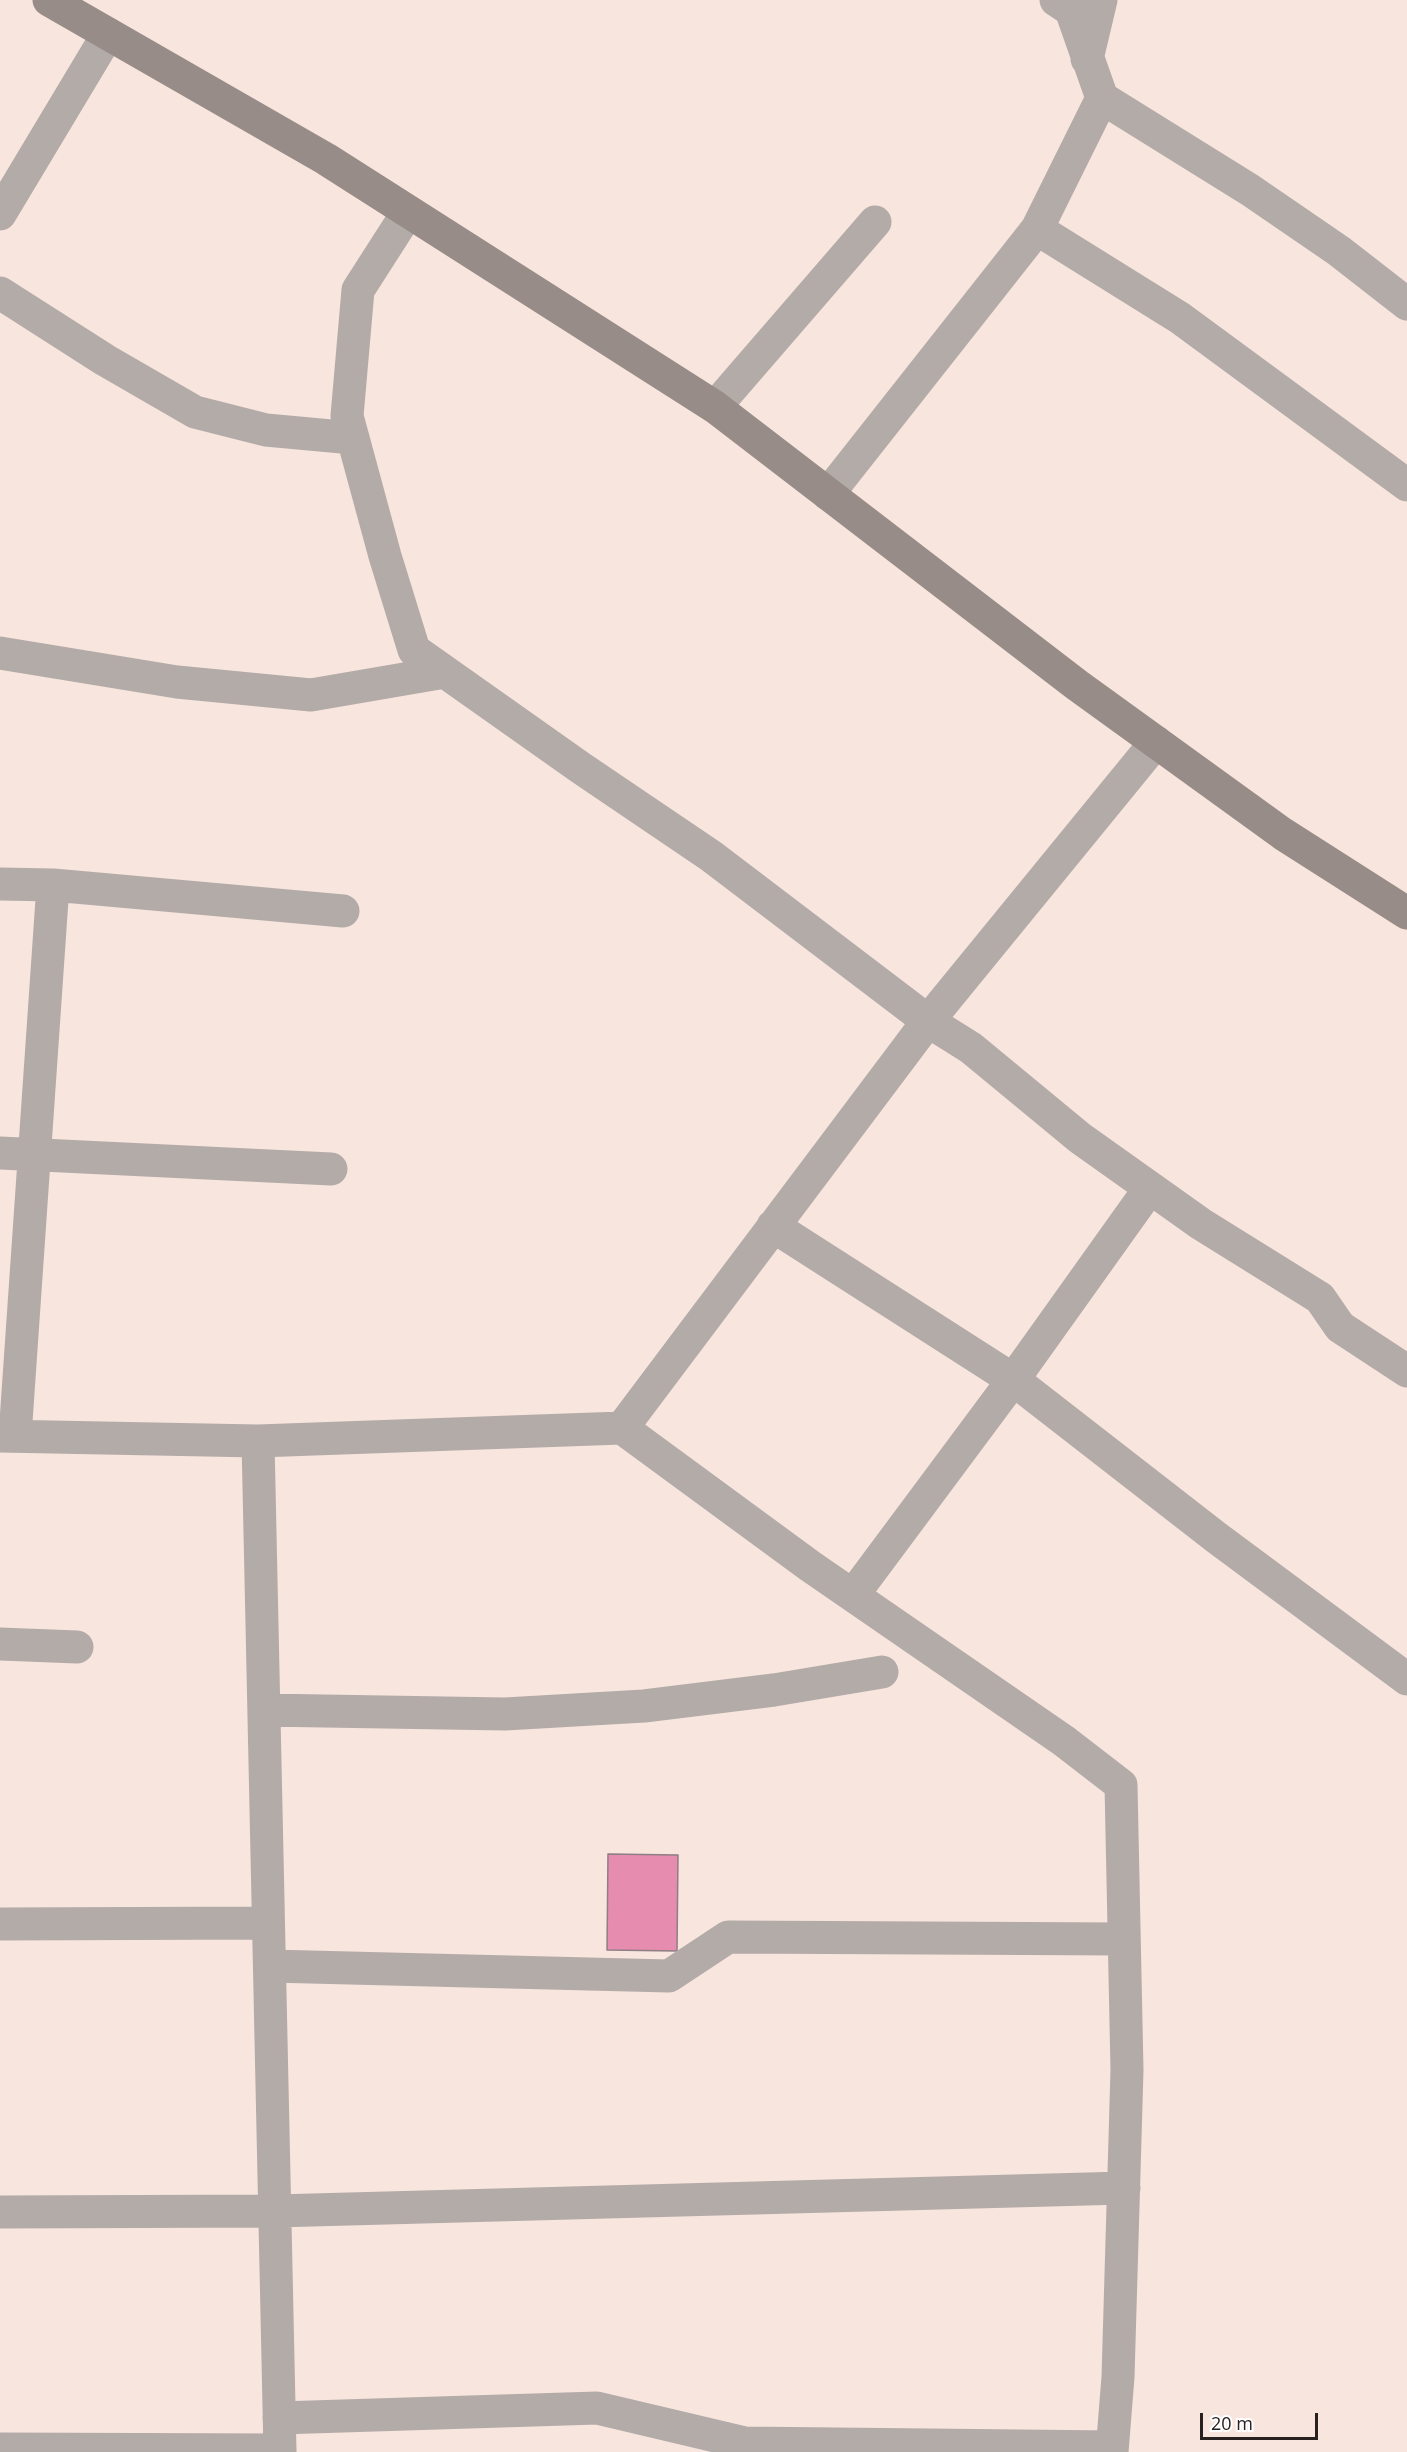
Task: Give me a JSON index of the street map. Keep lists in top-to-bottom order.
{
  "scale_bar": "20 m"
}
